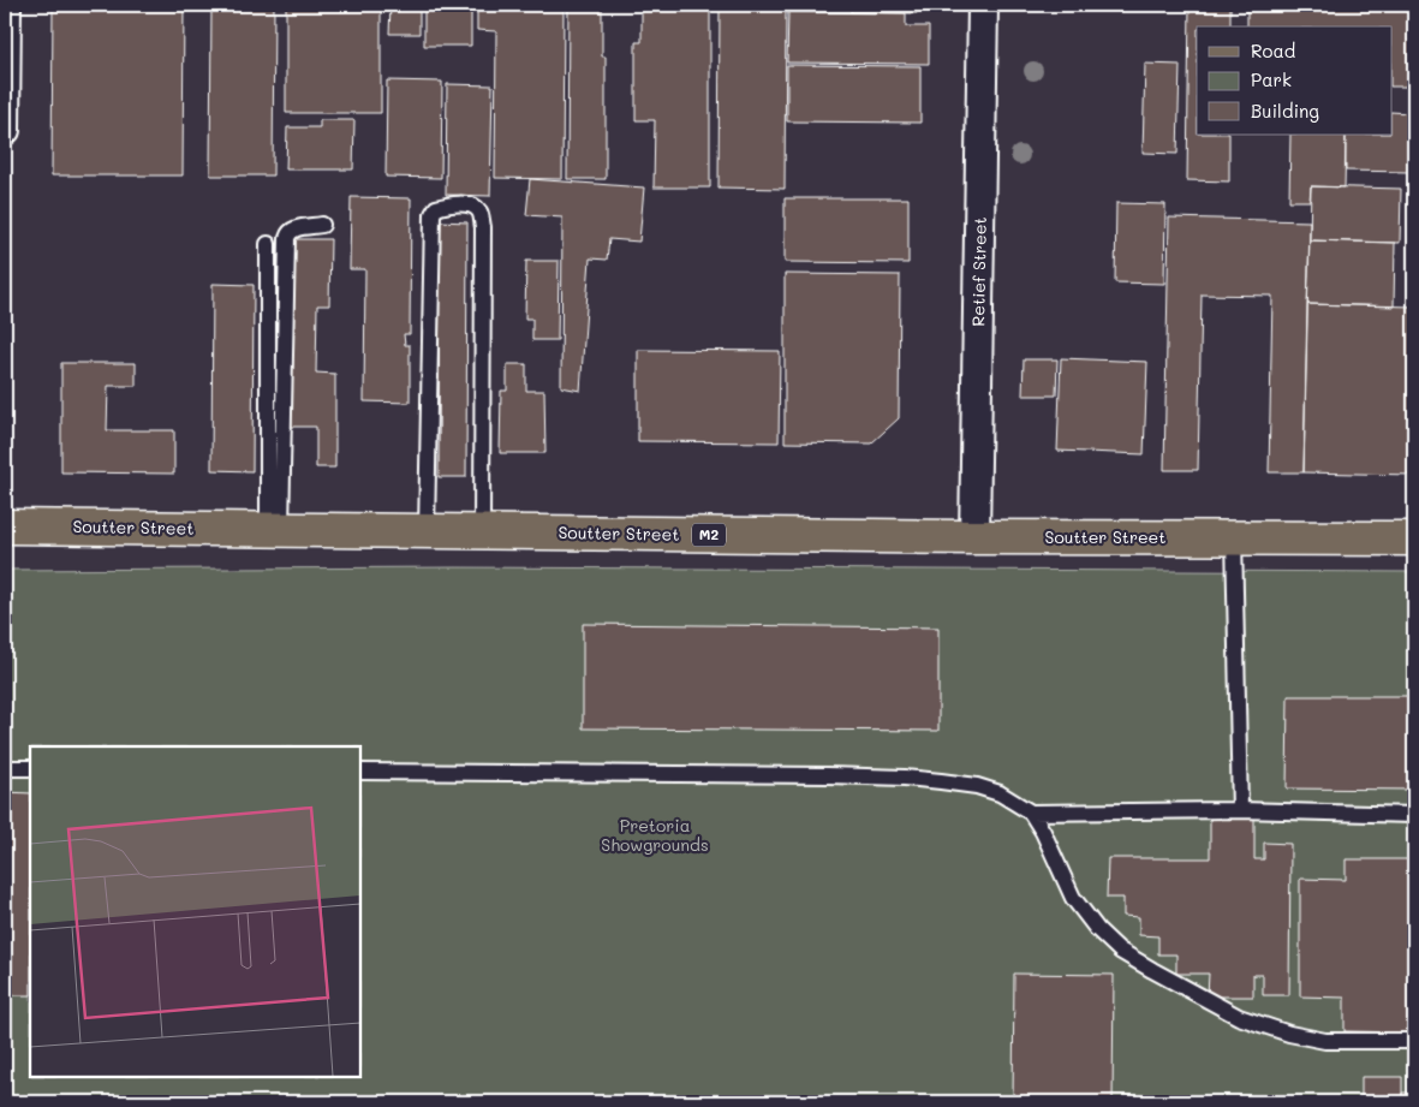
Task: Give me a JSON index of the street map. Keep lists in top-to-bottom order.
{
  "streets": {
    "main road": ["Soutter Street", "M2"],
    "street": ["Retief Street"]
  },
  "crossings": [
    ["Retief Street", "Soutter Street"]
  ],
  "parks": ["Pretoria Showgrounds"],
  "legend": ["Road", "Park", "Building"]
}
